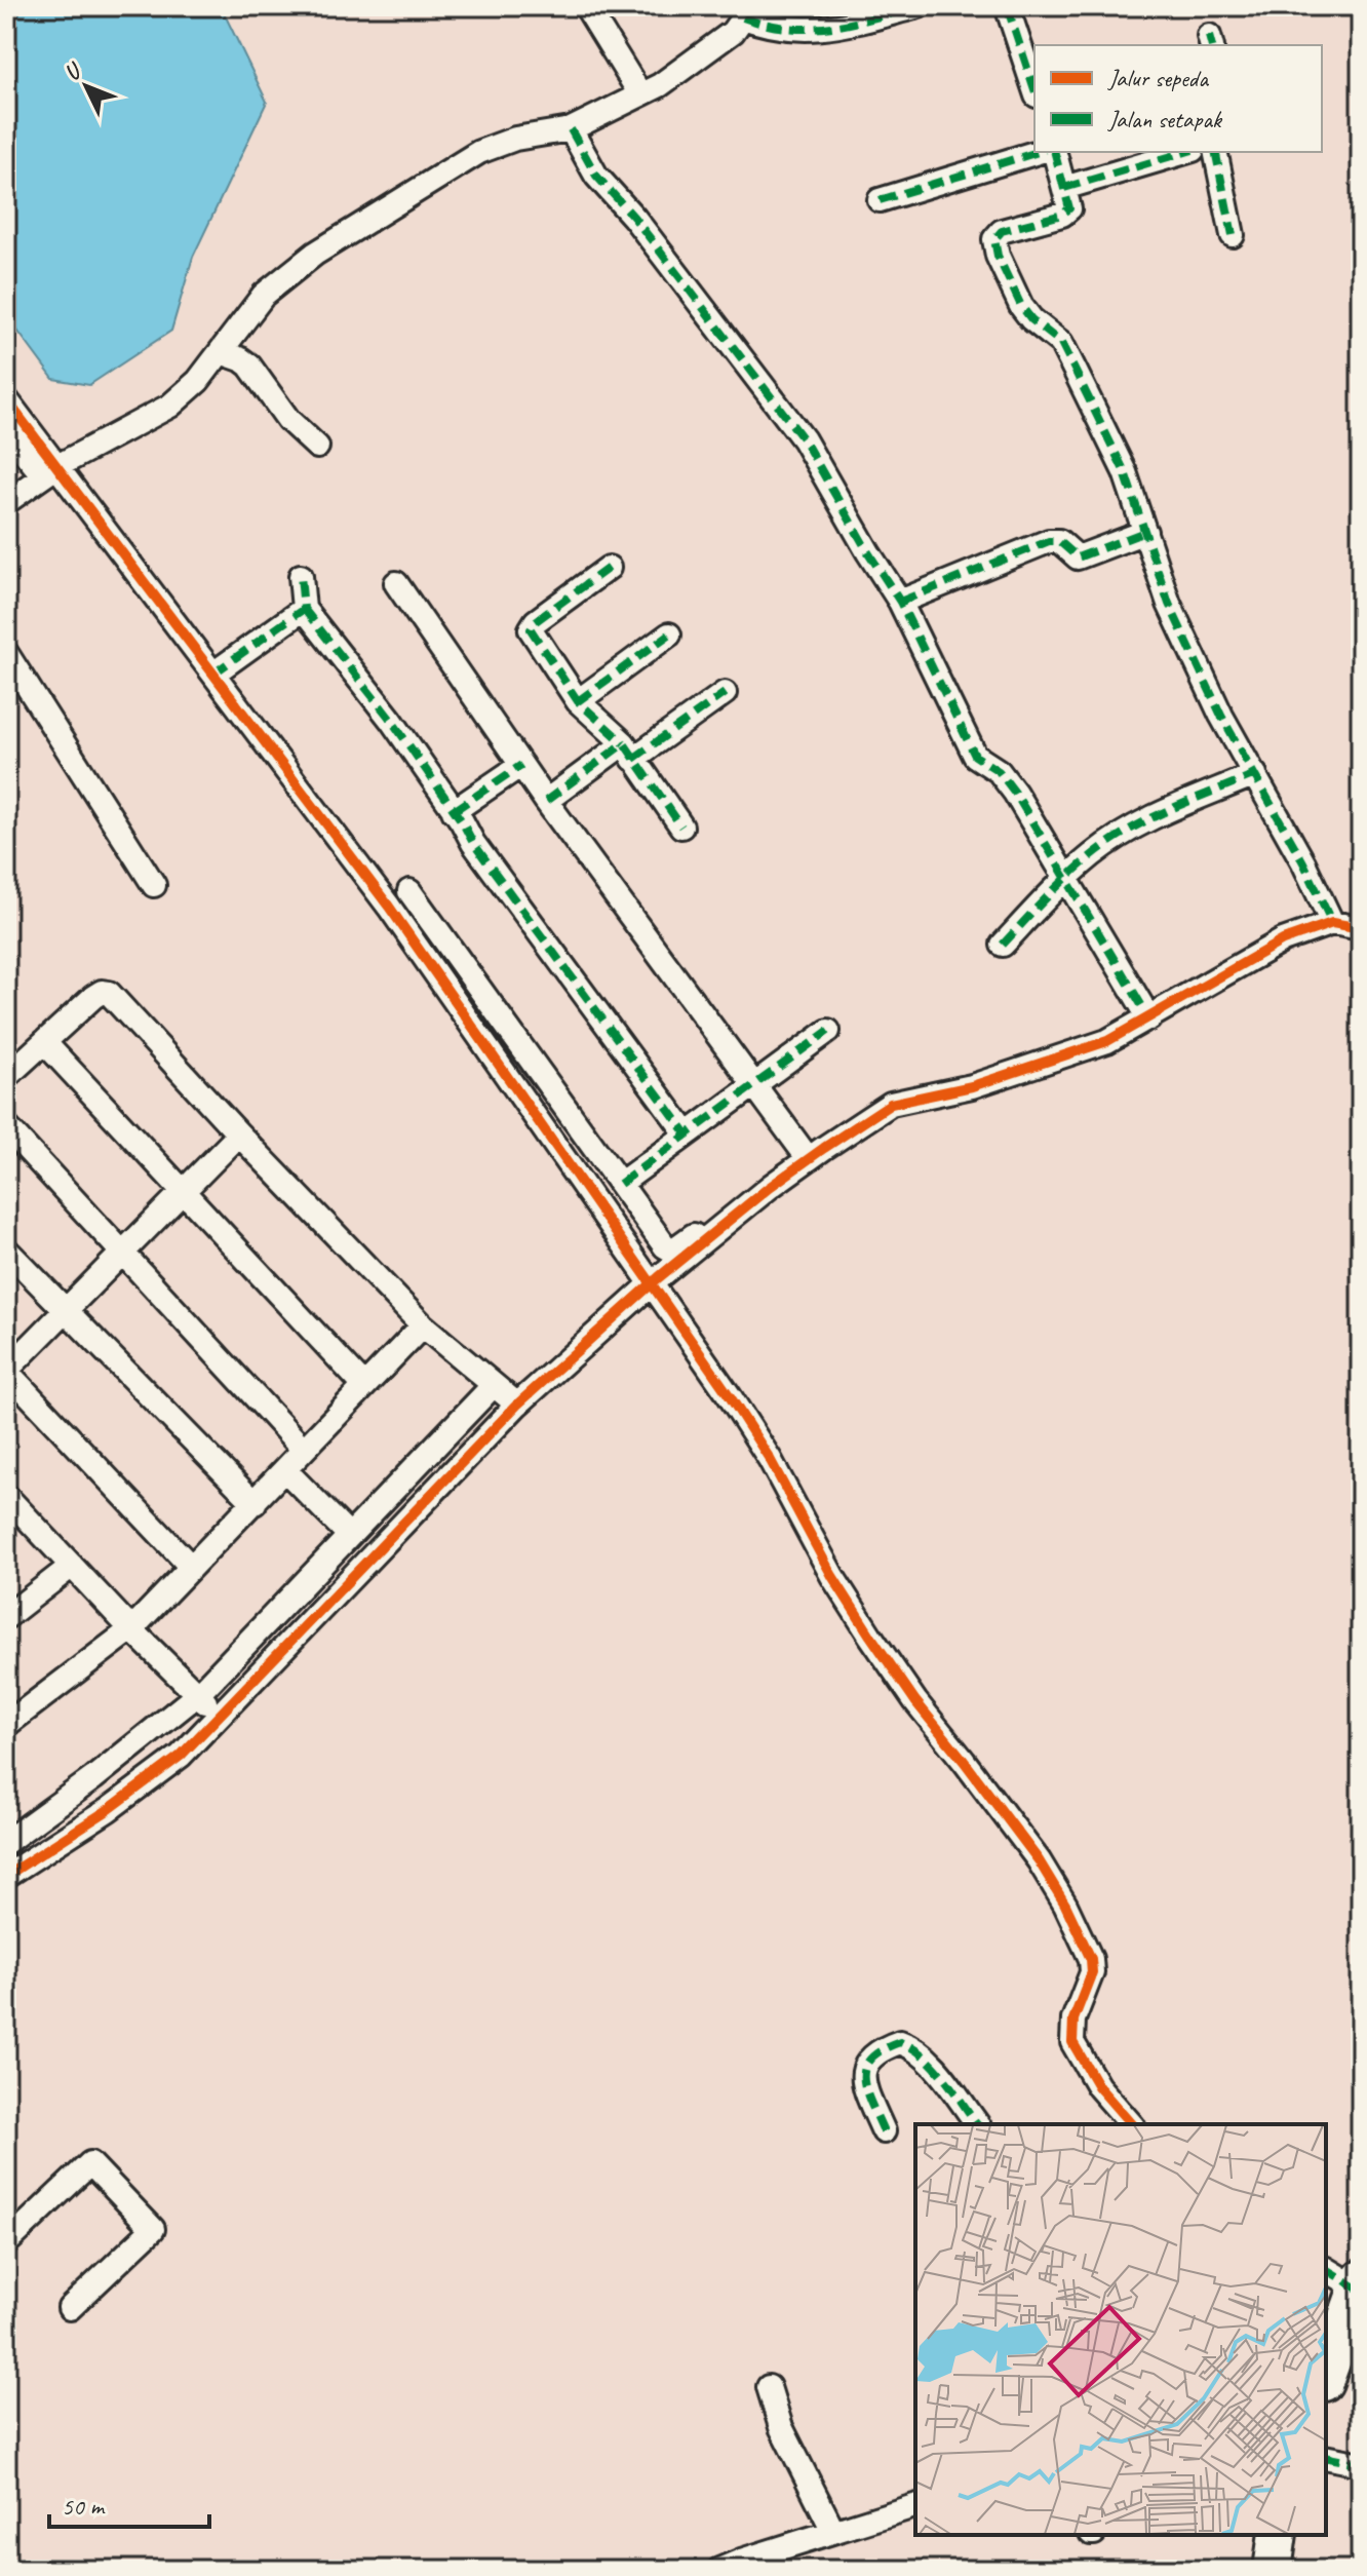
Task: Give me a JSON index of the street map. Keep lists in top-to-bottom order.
{
  "legend": ["Jalur sepeda", "Jalan setapak"],
  "scale_bar": "50 m",
  "north": "top left"
}
